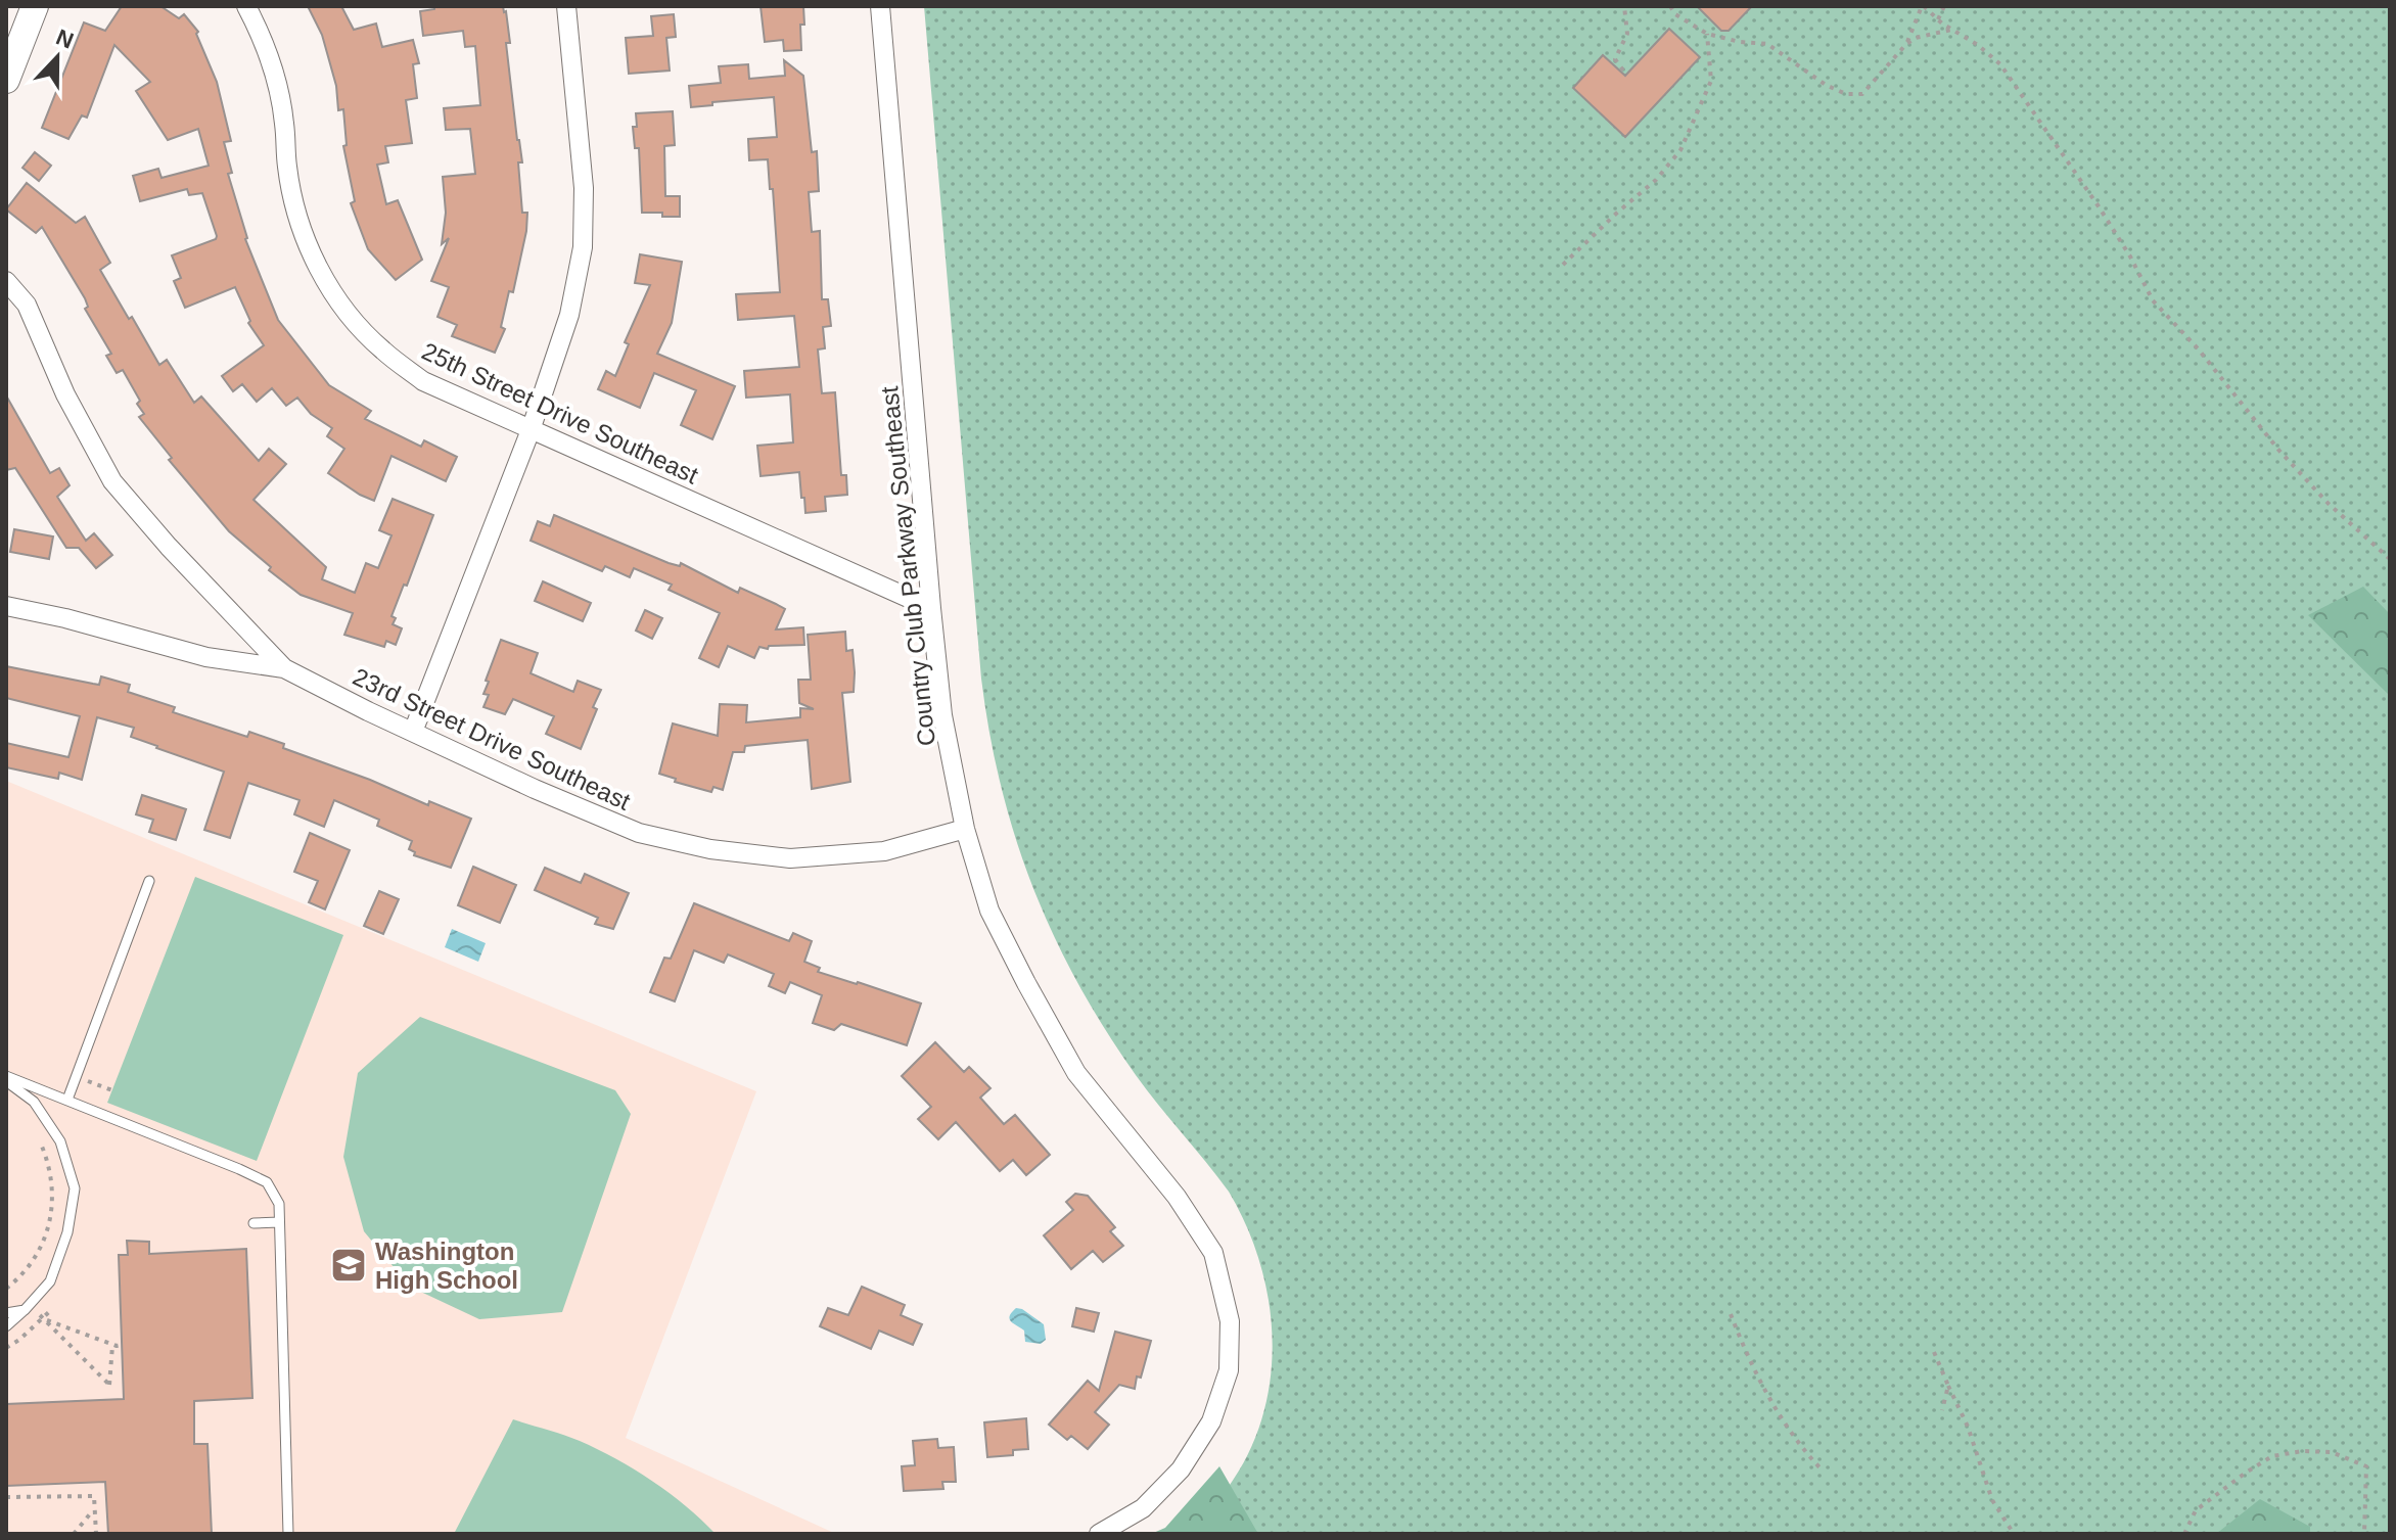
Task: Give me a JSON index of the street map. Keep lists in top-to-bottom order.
{
  "streets": {
    "street": ["25th Street Drive Southeast", "Country Club Parkway Southeast", "23rd Street Drive Southeast"]
  },
  "crossings": [
    ["25th Street Drive Southeast", "Country Club Parkway Southeast"],
    ["Country Club Parkway Southeast", "23rd Street Drive Southeast"]
  ],
  "places": {
    "school or university": ["Washington High School"]
  },
  "north": "top"
}
